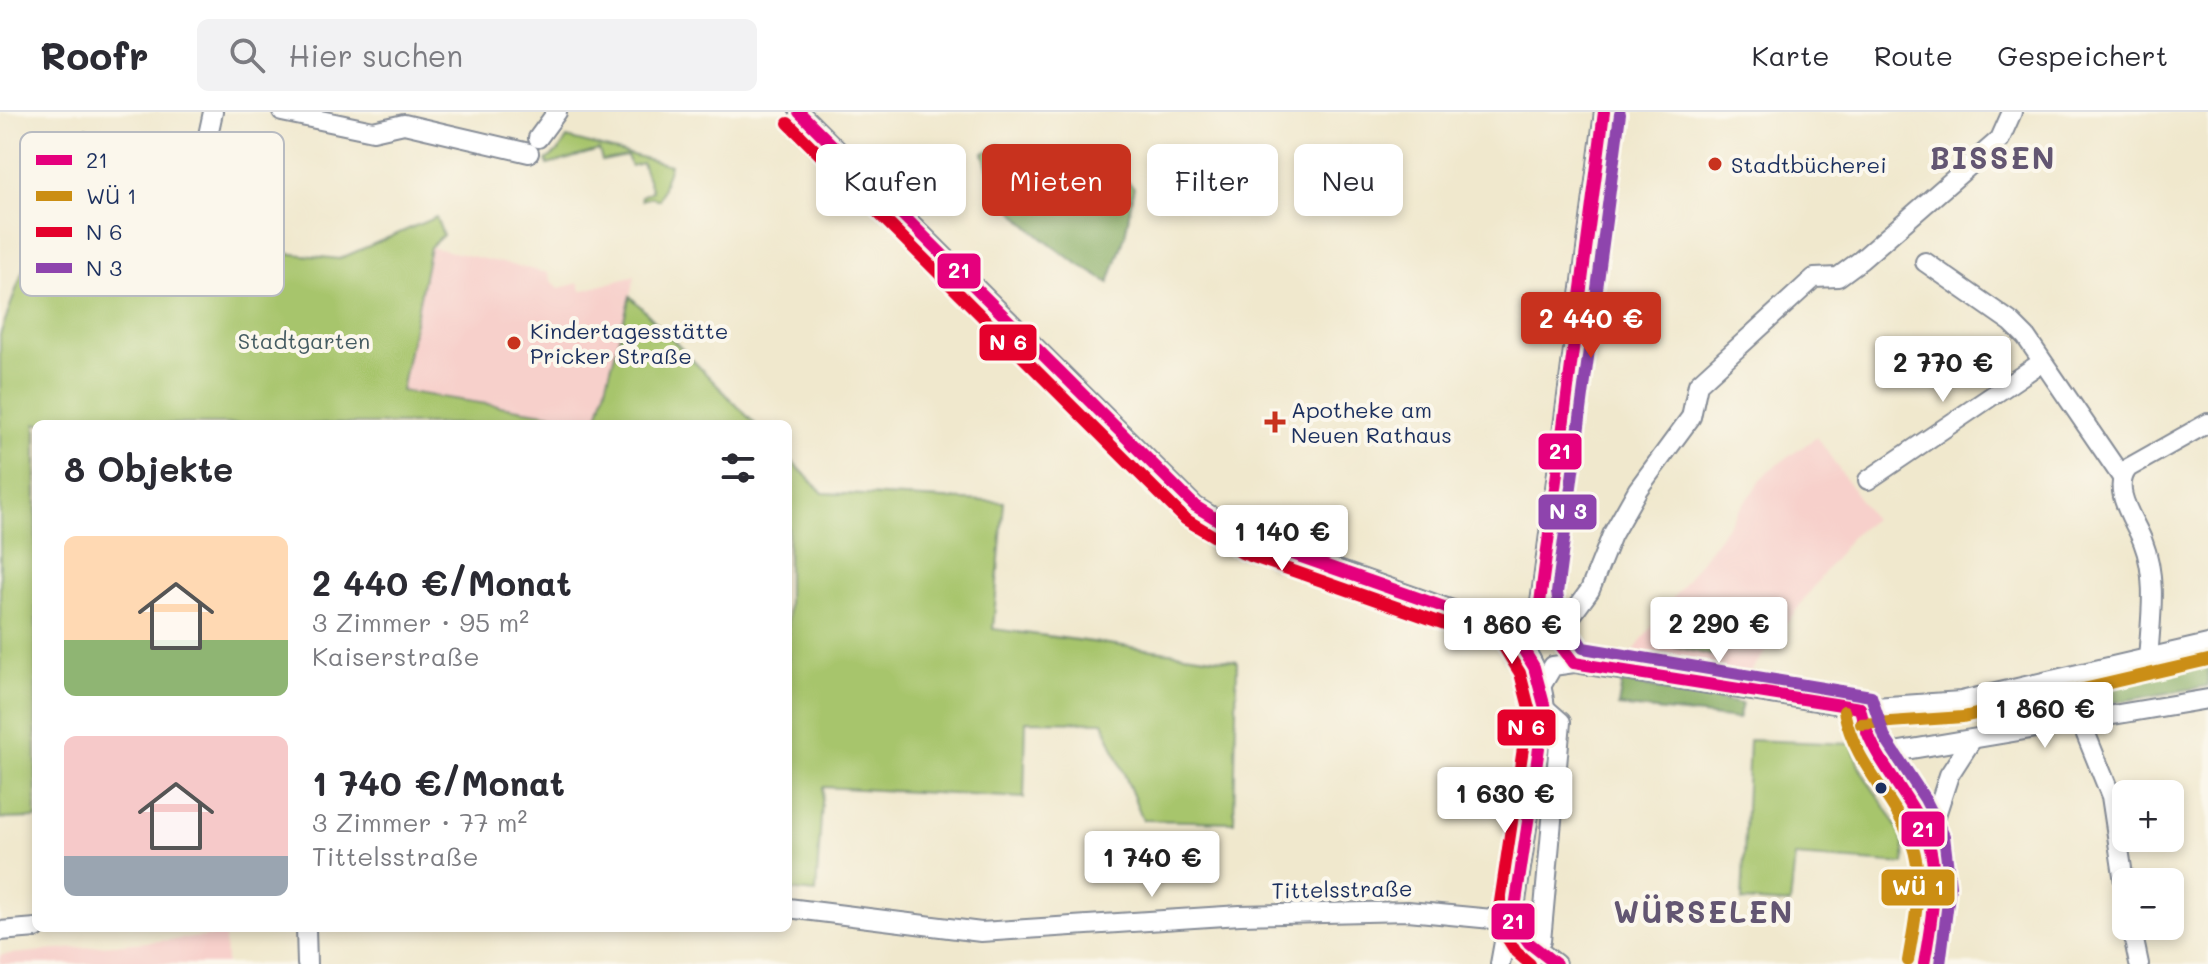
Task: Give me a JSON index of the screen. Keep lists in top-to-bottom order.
{
  "streets": {
    "street": ["Tittelsstraße"]
  },
  "districts": ["BISSEN", "WÜRSELEN"],
  "parks": ["Stadtgarten"],
  "places": {
    "other": ["Stadtbücherei", "Kindertagesstätte Pricker Straße"],
    "health": ["Apotheke am Neuen Rathaus"]
  },
  "lines": ["transit line 21"],
  "legend": [
    "21",
    "WÜ 1",
    "N 6",
    "N 3"
  ],
  "page": {
    "header": "Roofr",
    "search": "Hier suchen",
    "nav": ["Karte", "Route", "Gespeichert"],
    "chip": [
      "Kaufen",
      "Mieten",
      "Filter",
      "Neu"
    ],
    "price": [
      "2 440 €",
      "2 770 €",
      "1 140 €",
      "2 290 €",
      "1 860 €",
      "1 860 €",
      "1 630 €",
      "1 740 €"
    ],
    "heading": "8 Objekte",
    "list": [
      {
        "name": "2 440 €/Monat",
        "note": "3 Zimmer · 95 m² · Kaiserstraße"
      },
      {
        "name": "1 740 €/Monat",
        "note": "3 Zimmer · 77 m² · Tittelsstraße"
      }
    ],
    "map_buttons": ["+", "−"]
  }
}
